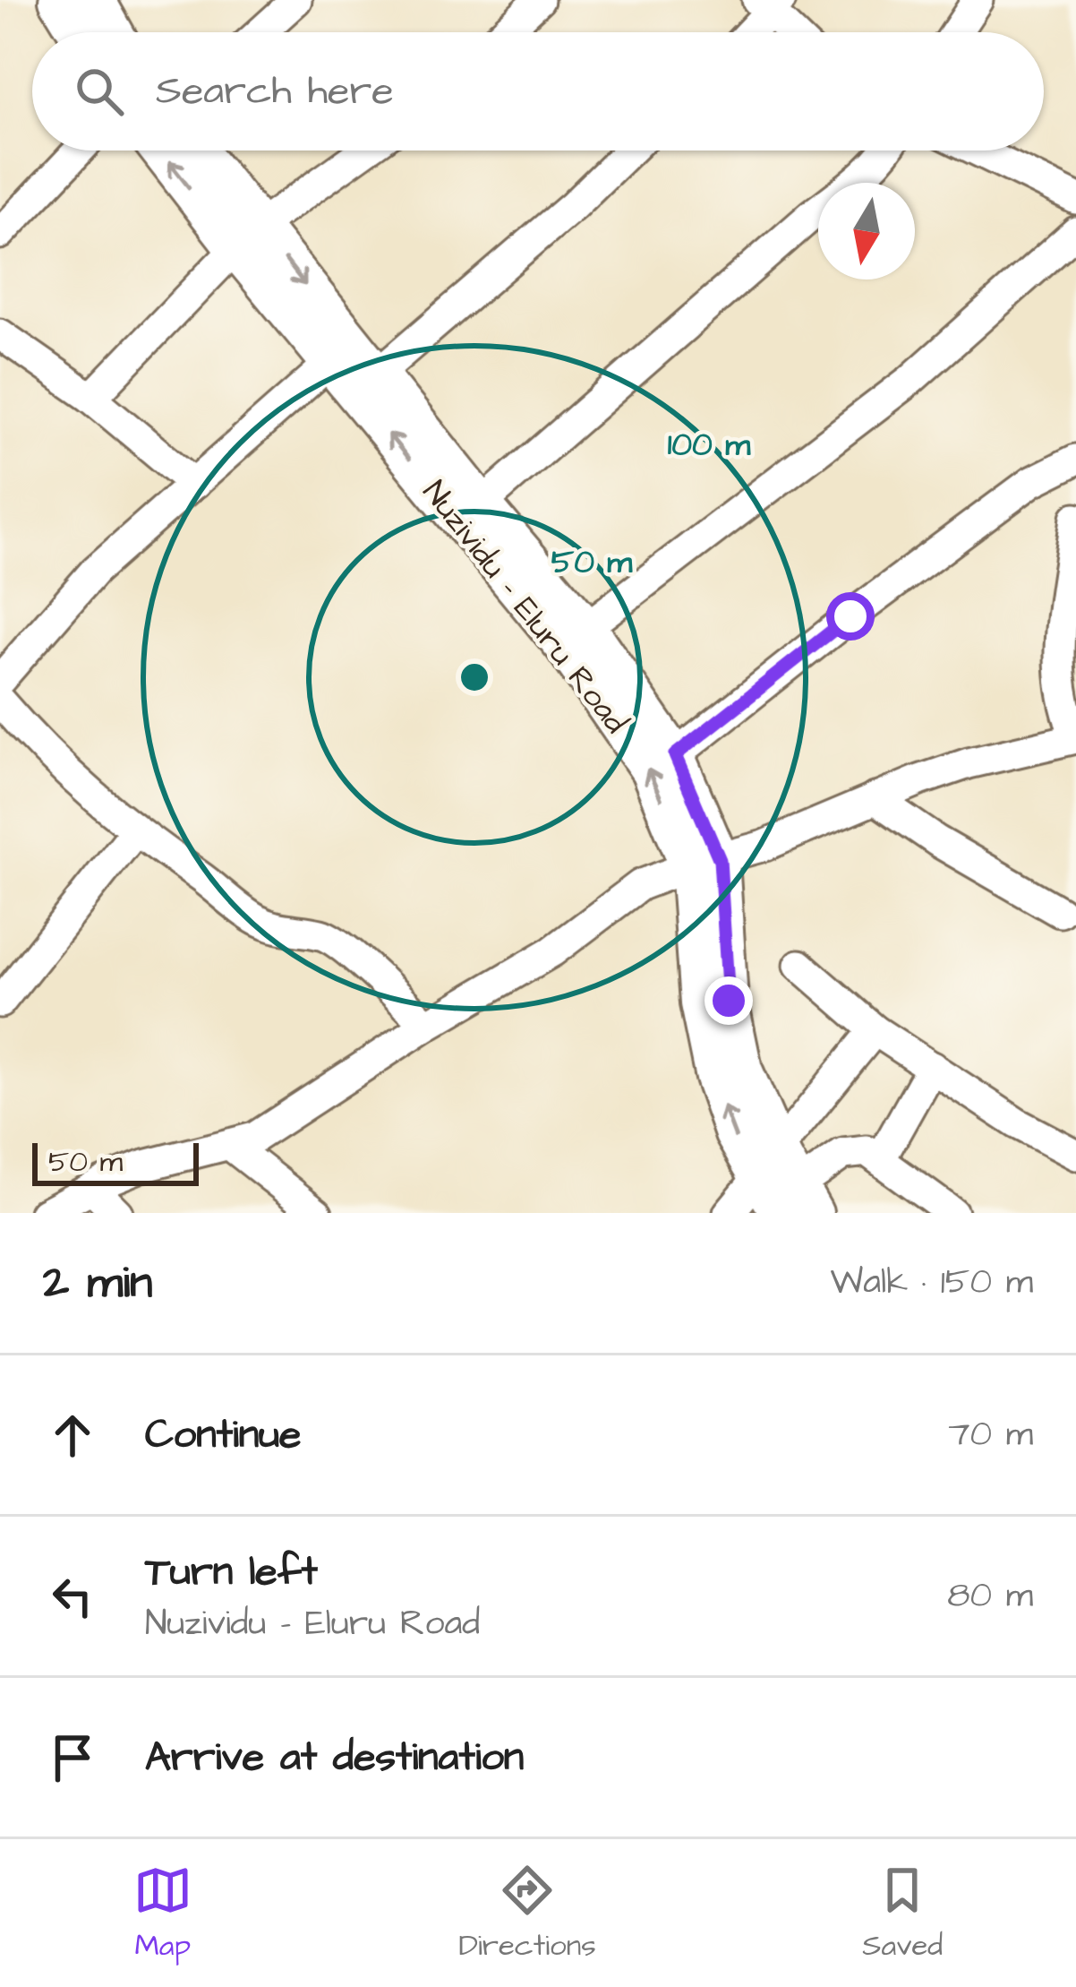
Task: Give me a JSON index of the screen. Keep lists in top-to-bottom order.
{
  "streets": {
    "main road": ["Nuzividu - Eluru Road"]
  },
  "scale_bar": "50 m",
  "north": "bottom",
  "page": {
    "search": "Search here",
    "scale": "50 m",
    "heading": ["2 min", "Walk · 150 m"],
    "list": [
      ["Continue", "70 m"],
      ["Turn left", "Nuzividu - Eluru Road", "80 m"],
      "Arrive at destination"
    ],
    "nav": ["Map", "Directions", "Saved"]
  },
  "rings": ["100 m", "50 m"]
}
